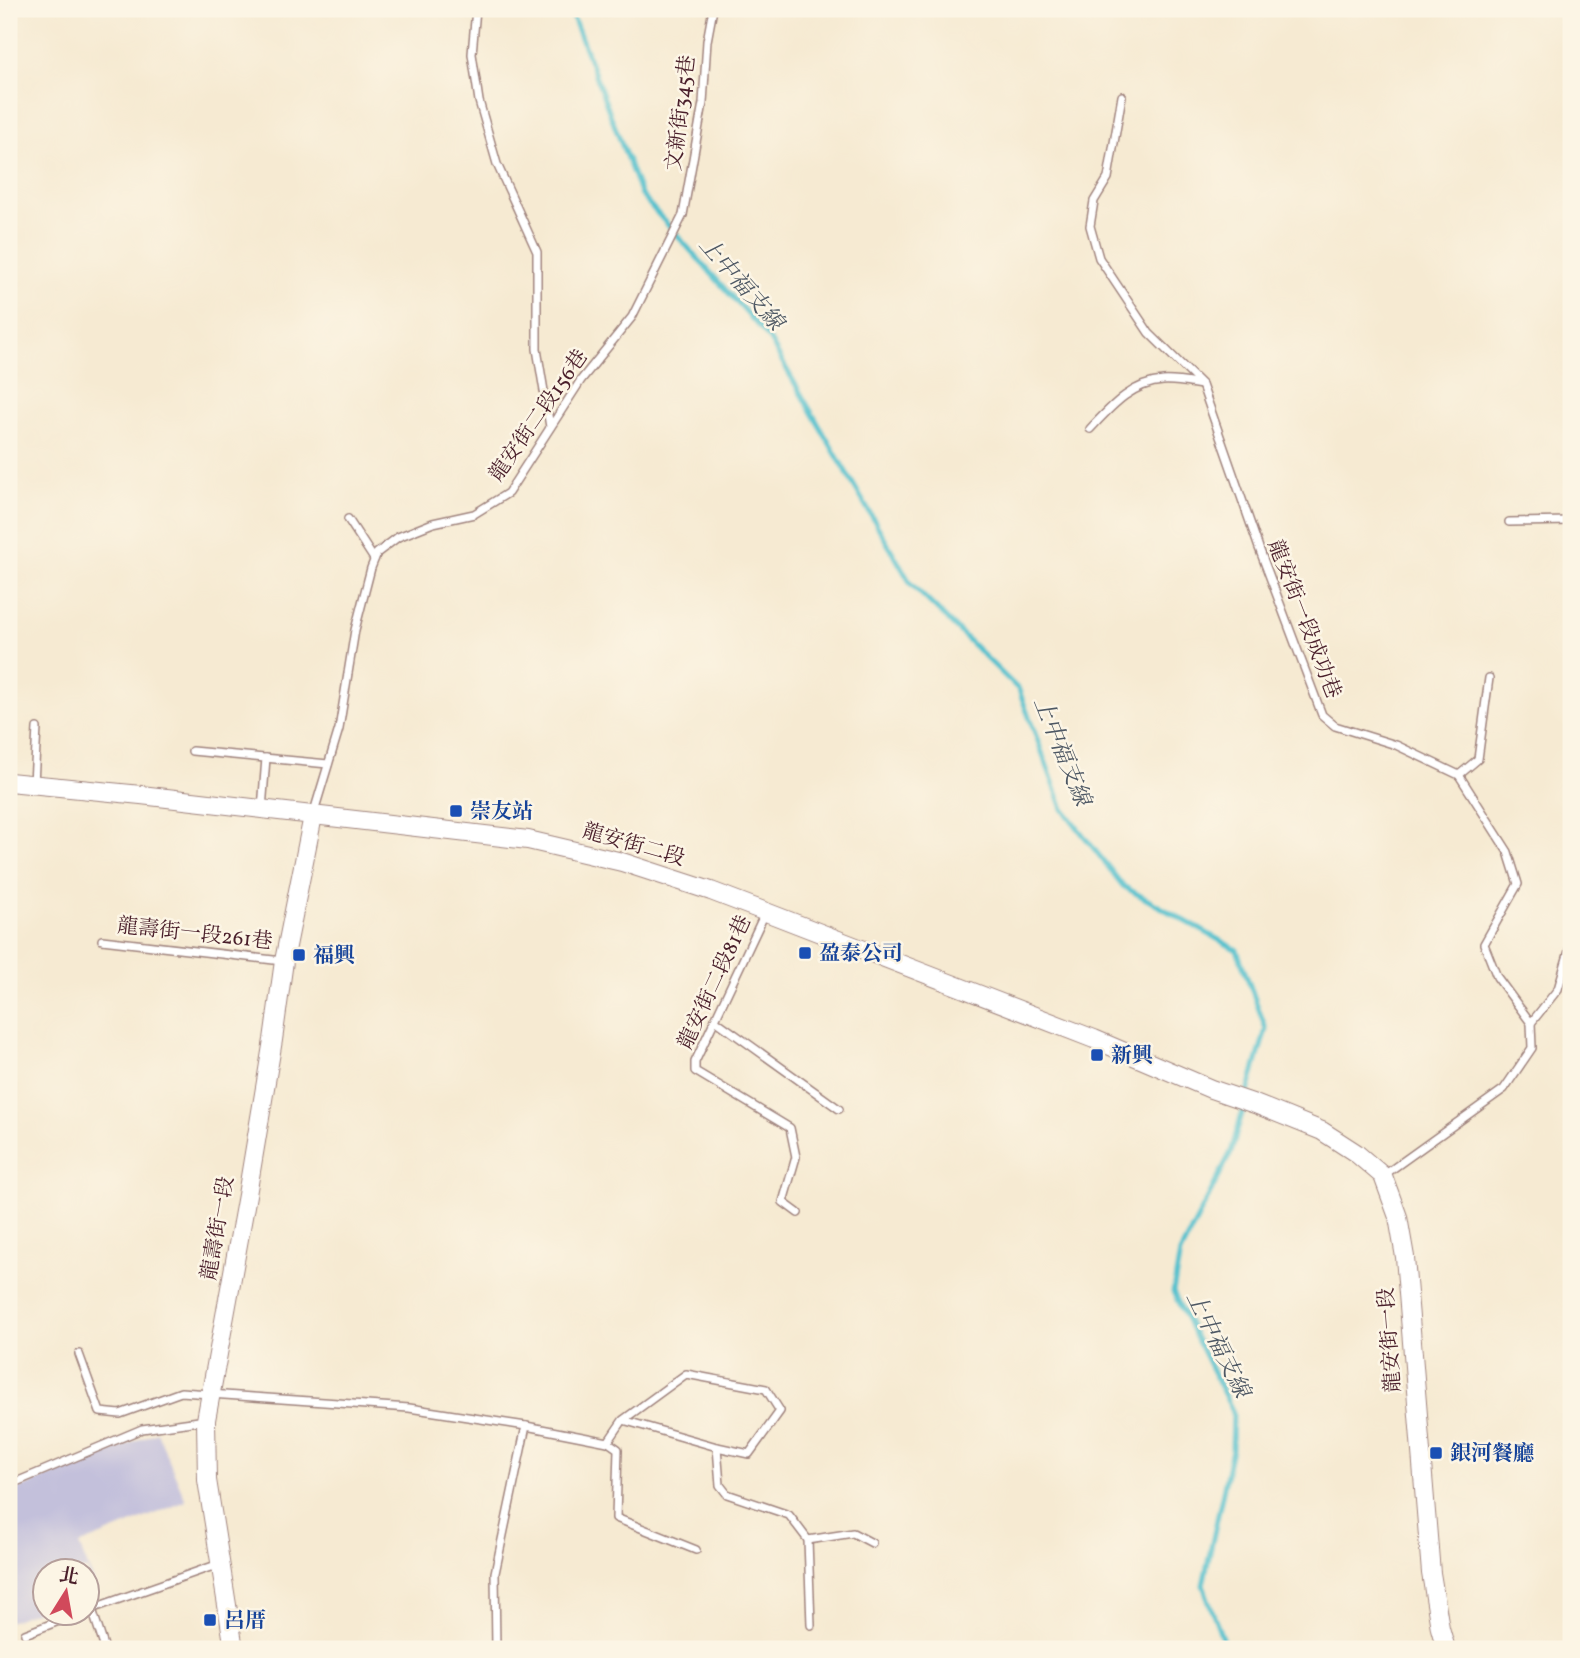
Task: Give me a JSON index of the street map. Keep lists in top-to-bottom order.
{
  "streets": {
    "street": ["龍安街二段", "龍壽街一段", "龍安街一段"],
    "lane": [
      "文新街345巷",
      "龍安街二段156巷",
      "龍安街一段成功巷",
      "龍壽街一段261巷",
      "龍安街二段81巷"
    ]
  },
  "crossings": [
    ["文新街345巷", "龍安街二段156巷"],
    ["龍安街二段", "龍安街二段81巷"],
    ["龍安街二段", "龍壽街一段"],
    ["龍安街二段", "龍安街一段"],
    ["龍壽街一段261巷", "龍壽街一段"]
  ],
  "water": ["上中福支線"],
  "places": {
    "transit": [
      "崇友站",
      "盈泰公司",
      "福興",
      "新興",
      "銀河餐廳",
      "呂厝"
    ]
  },
  "north": "top"
}
